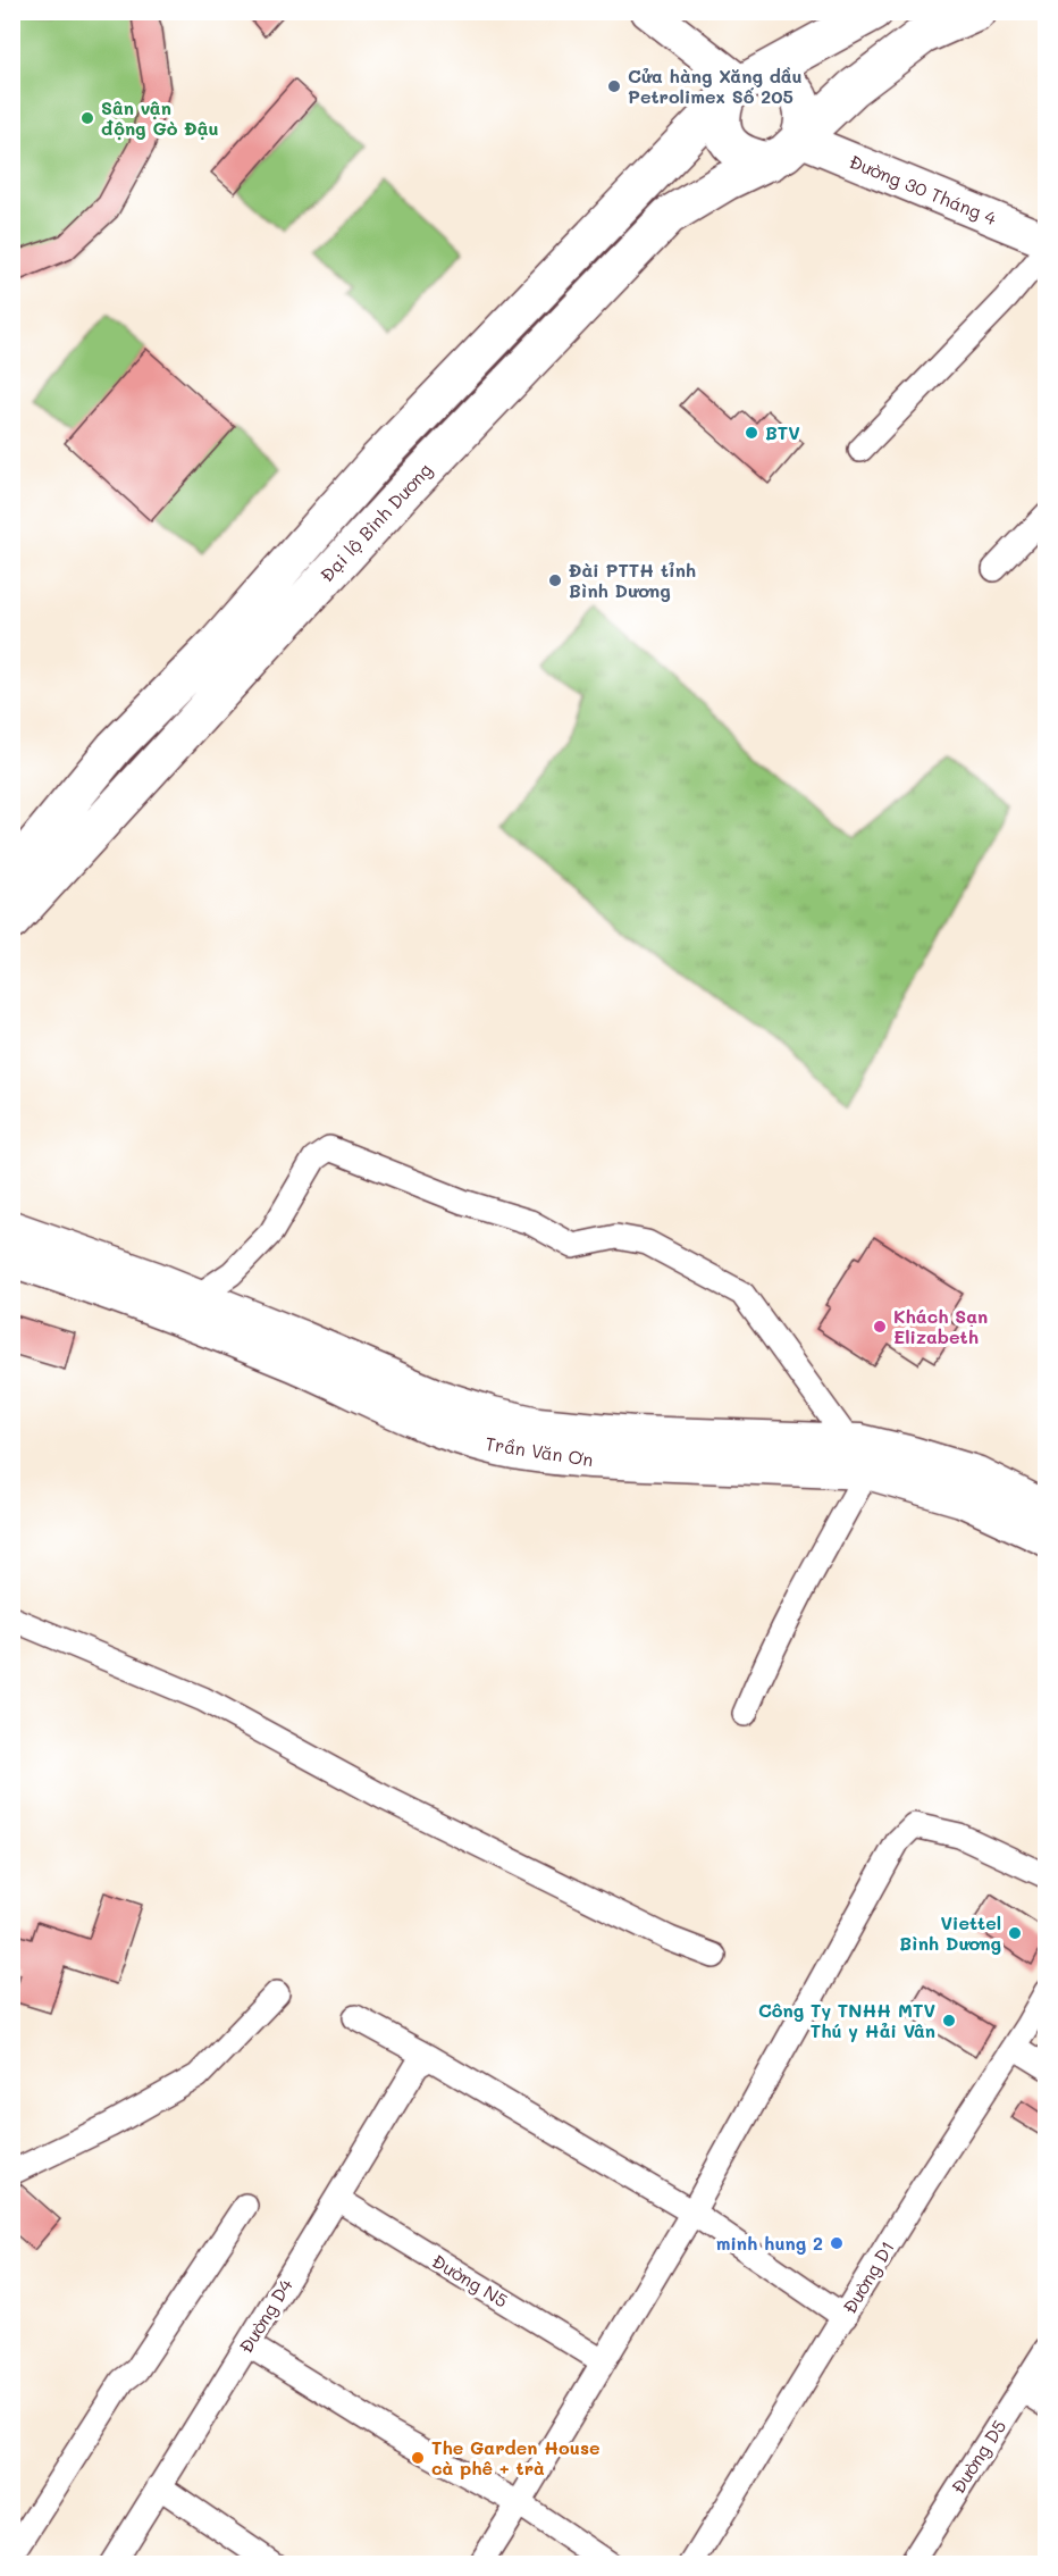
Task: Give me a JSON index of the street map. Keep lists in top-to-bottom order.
{
  "streets": {
    "highway": ["Đại lộ Bình Dương"],
    "street": [
      "Đường 30 Tháng 4",
      "Trần Văn Ơn",
      "Đường D1",
      "Đường N5",
      "Đường D4",
      "Đường D5"
    ]
  },
  "crossings": [
    ["Đường 30 Tháng 4", "Đại lộ Bình Dương"],
    ["Đường N5", "Đường D4"]
  ],
  "places": [
    "Cửa hàng Xăng dầu Petrolimex Số 205",
    "Sân vận động Gò Đậu",
    "BTV",
    "Đài PTTH tỉnh Bình Dương",
    "Khách Sạn Elizabeth",
    "Viettel Bình Dương",
    "Công Ty TNHH MTV Thú y Hải Vân",
    "minh hung 2",
    "The Garden House cà phê + trà"
  ]
}
